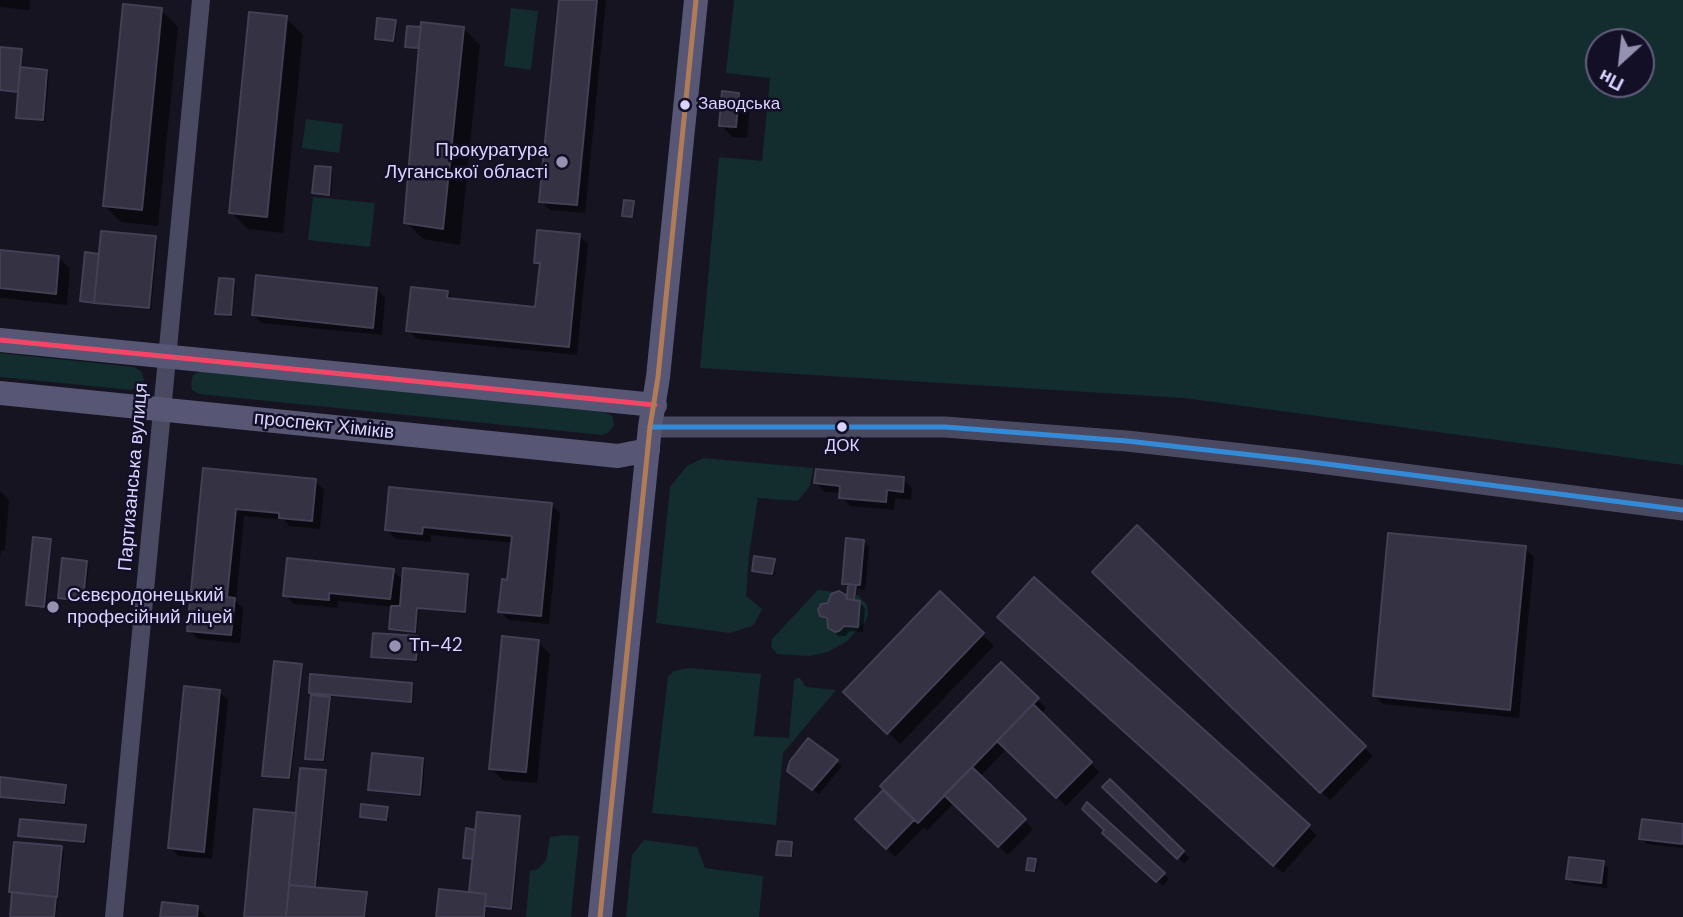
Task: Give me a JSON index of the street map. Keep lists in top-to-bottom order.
{
  "streets": {
    "main road": ["проспект Хіміків"],
    "street": ["Партизанська вулиця"]
  },
  "crossings": [
    ["проспект Хіміків", "Партизанська вулиця"]
  ],
  "places": [
    "Заводська",
    "Прокуратура Луганської області",
    "ДОК",
    "Сєвєродонецький професійний ліцей",
    "Тп-42"
  ],
  "north": "bottom left"
}
